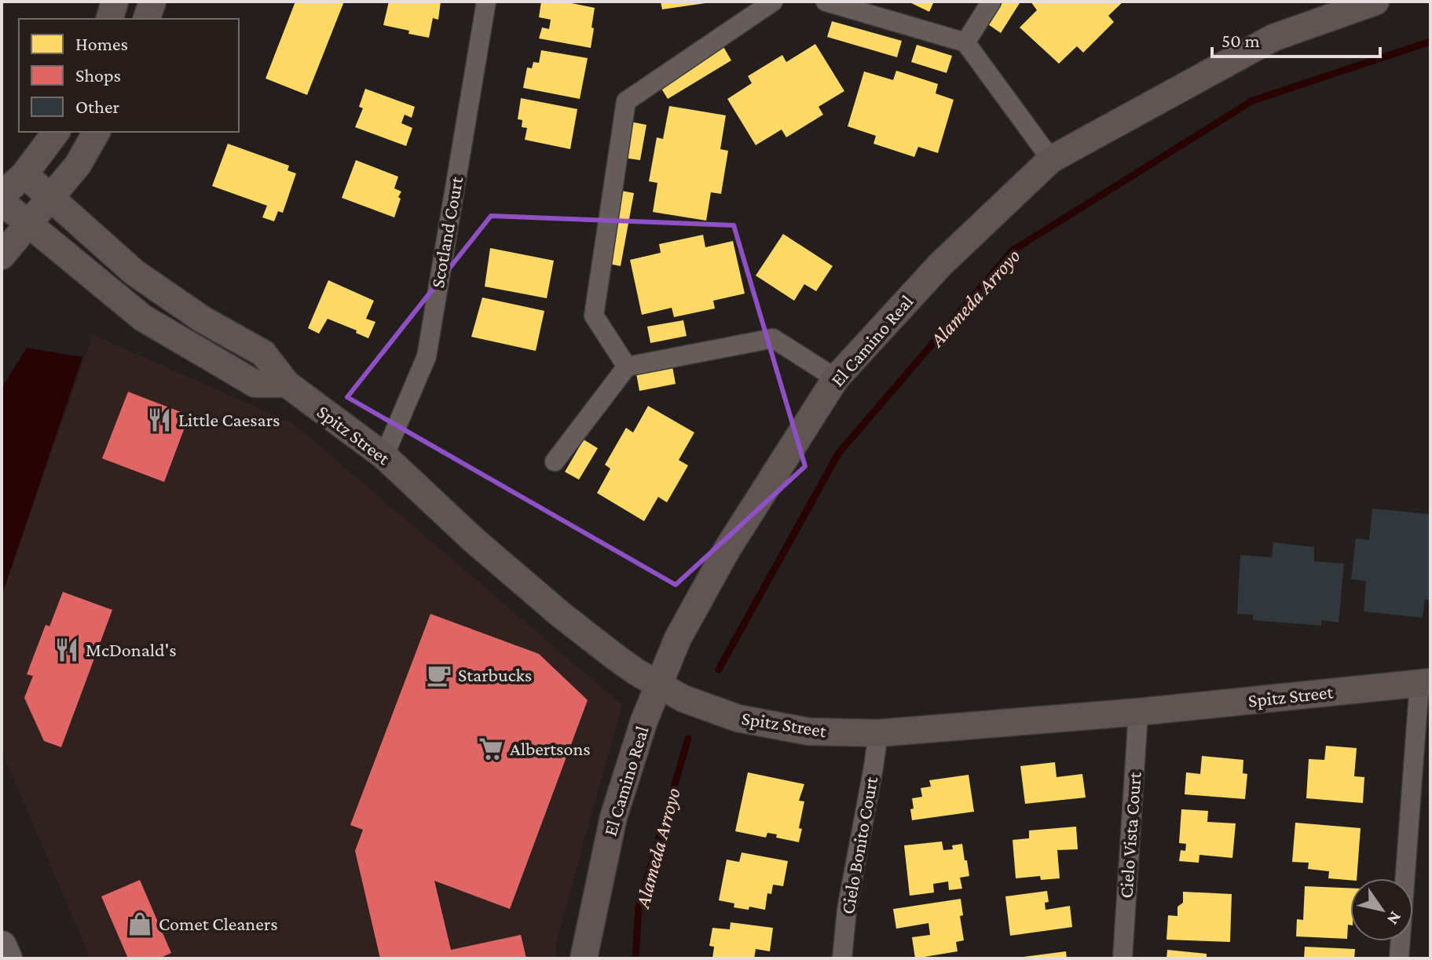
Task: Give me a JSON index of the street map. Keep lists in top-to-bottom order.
{
  "streets": {
    "street": [
      "Scotland Court",
      "El Camino Real",
      "Spitz Street",
      "Cielo Vista Court",
      "Cielo Bonito Court"
    ]
  },
  "crossings": [
    ["Scotland Court", "Spitz Street"],
    ["El Camino Real", "Spitz Street"],
    ["Spitz Street", "Cielo Vista Court"],
    ["Spitz Street", "Cielo Bonito Court"]
  ],
  "water": ["Alameda Arroyo"],
  "places": {
    "restaurant": ["Little Caesars", "McDonald's"],
    "cafe": ["Starbucks"],
    "supermarket": ["Albertsons"],
    "shop": ["Comet Cleaners"]
  },
  "legend": ["Homes", "Shops", "Other"],
  "scale_bar": "50 m",
  "north": "bottom right"
}
